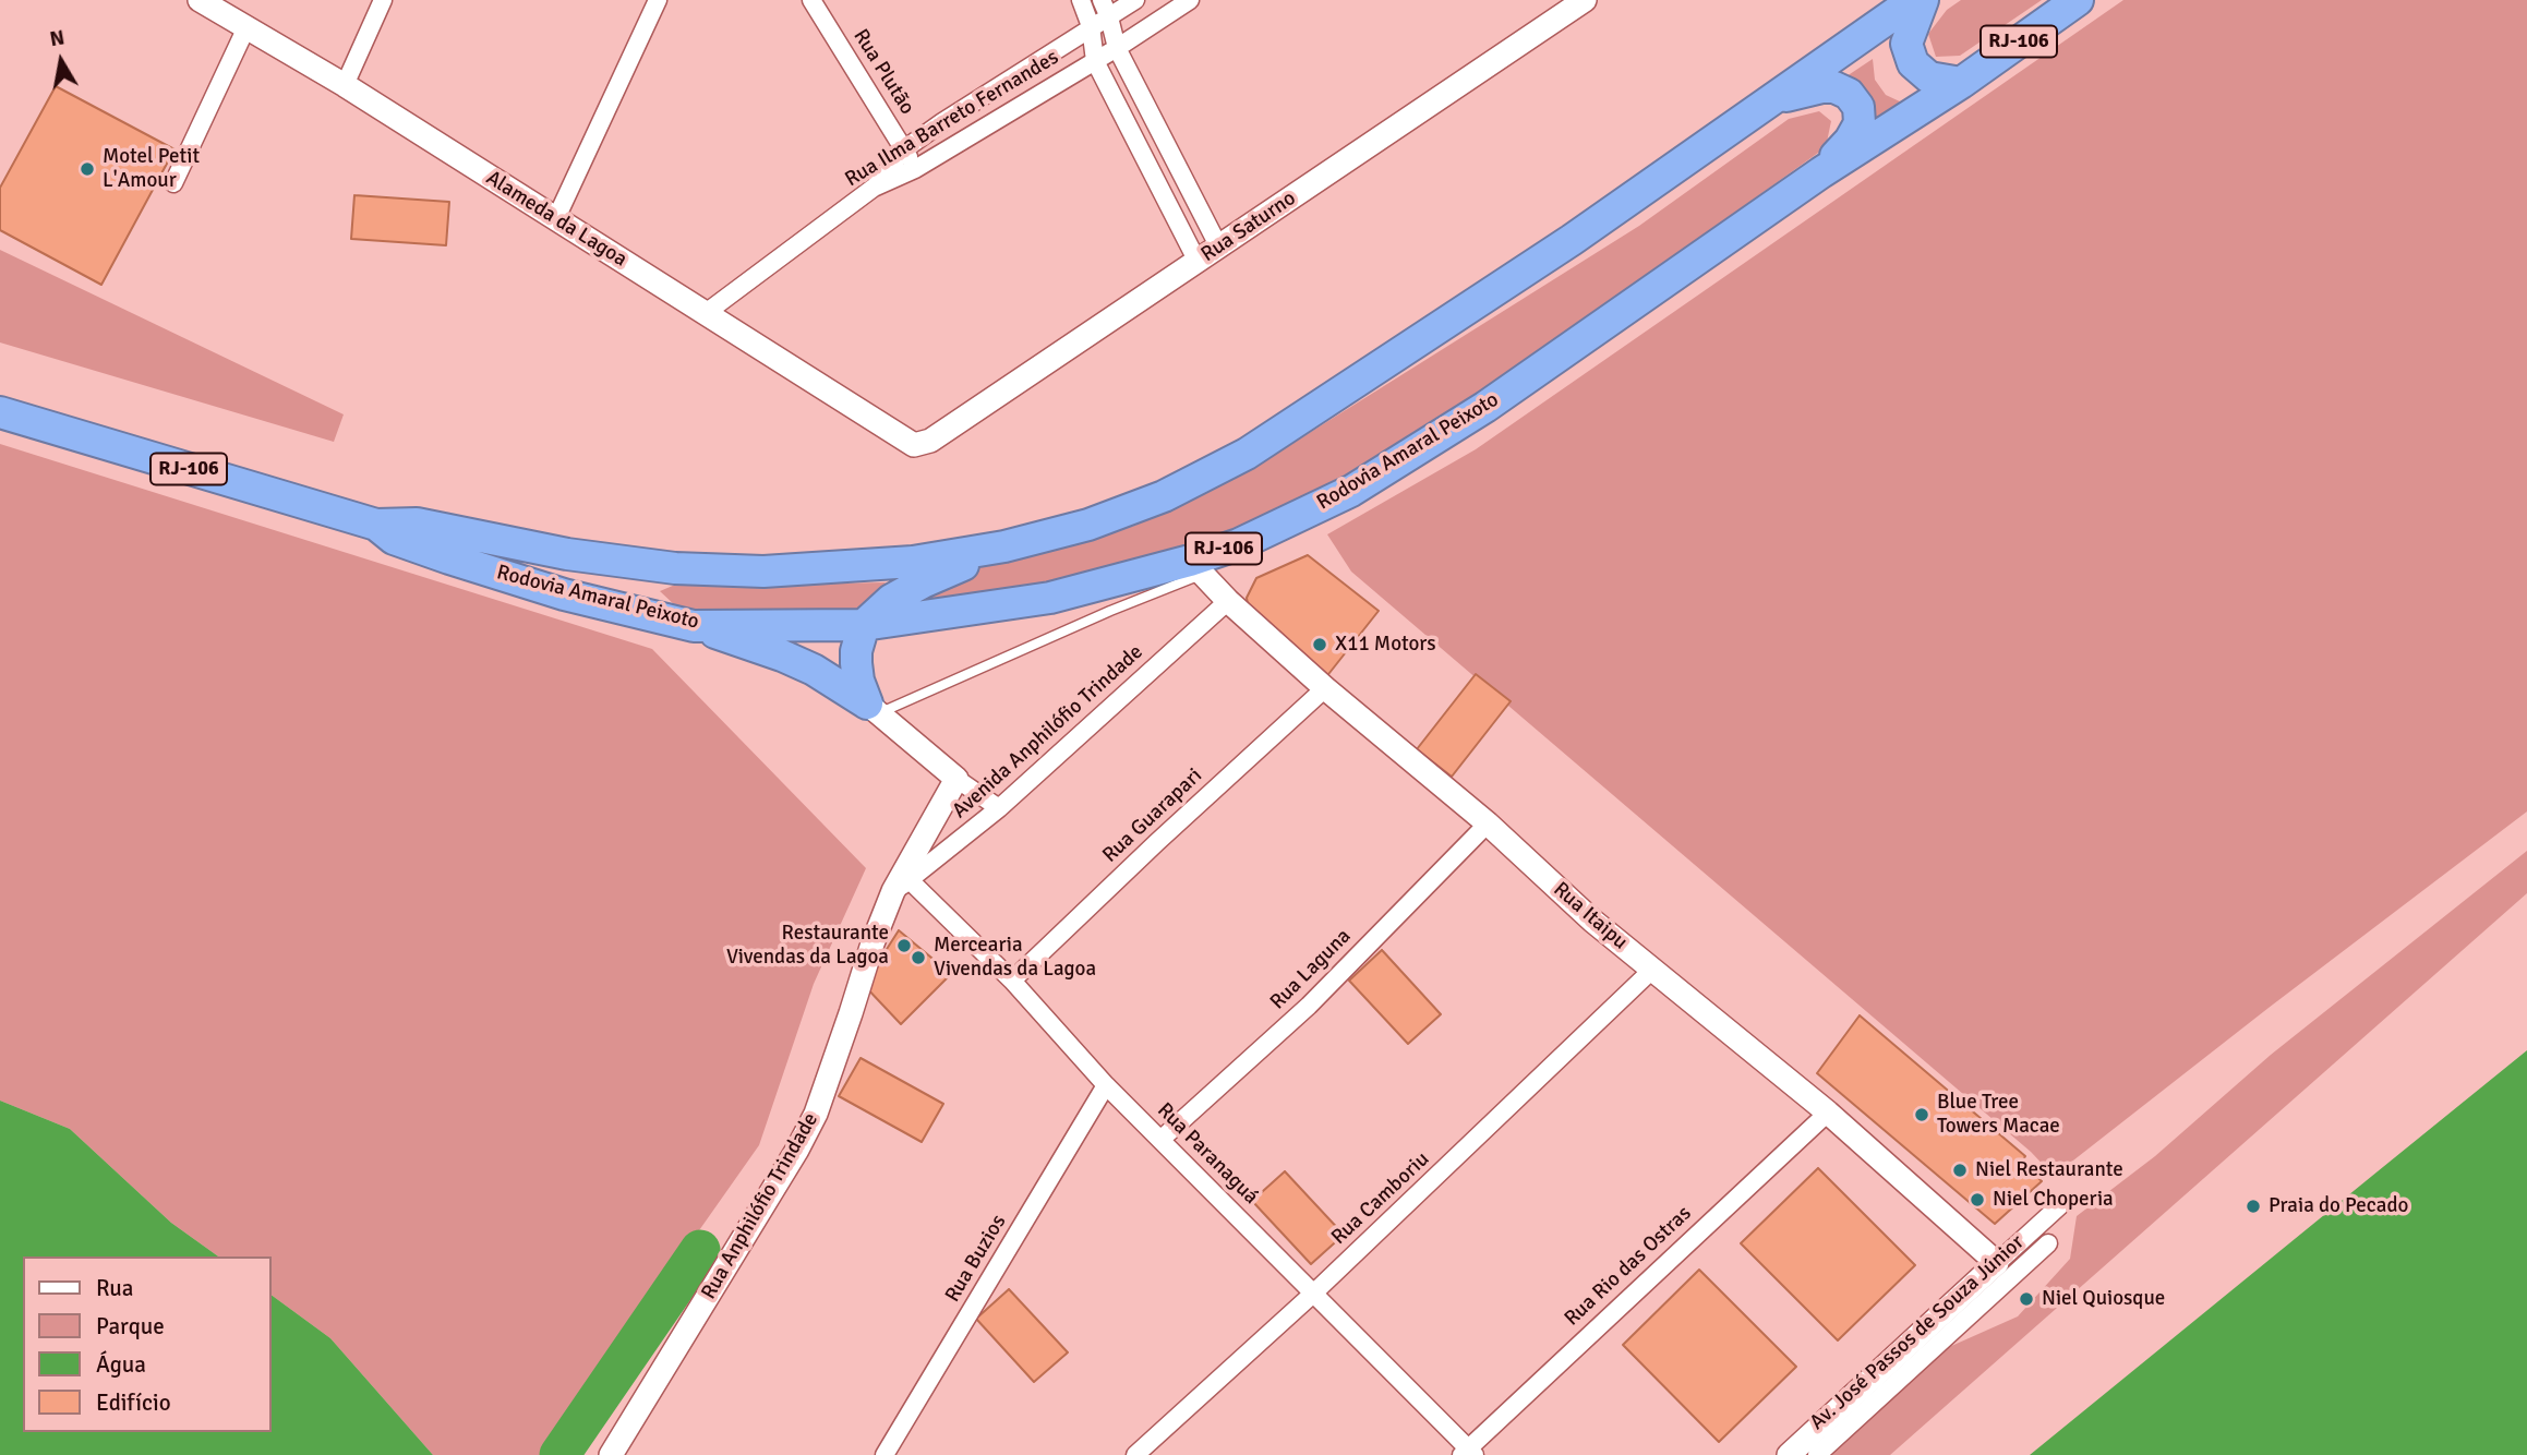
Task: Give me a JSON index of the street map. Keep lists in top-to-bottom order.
{
  "streets": {
    "highway": ["RJ-106", "Rodovia Amaral Peixoto"],
    "street": [
      "Rua Plutão",
      "Rua Ilma Barreto Fernandes",
      "Alameda da Lagoa",
      "Rua Saturno",
      "Avenida Anphilófio Trindade",
      "Rua Guarapari",
      "Rua Itaipu",
      "Rua Laguna",
      "Rua Paranaguá",
      "Rua Camboriu",
      "Rua Anphilófio Trindade",
      "Rua Buzios",
      "Rua Rio das Ostras",
      "Av. José Passos de Souza Júnior"
    ]
  },
  "crossings": [
    ["Rua Plutão", "Rua Ilma Barreto Fernandes"],
    ["Rua Ilma Barreto Fernandes", "Alameda da Lagoa"],
    ["Alameda da Lagoa", "Rua Saturno"],
    ["Rodovia Amaral Peixoto", "Rua Itaipu"],
    ["Avenida Anphilófio Trindade", "Rua Itaipu"],
    ["Avenida Anphilófio Trindade", "Rua Paranaguá"],
    ["Avenida Anphilófio Trindade", "Rua Anphilófio Trindade"],
    ["Rua Guarapari", "Rua Itaipu"],
    ["Rua Guarapari", "Rua Paranaguá"],
    ["Rua Itaipu", "Rua Laguna"],
    ["Rua Itaipu", "Rua Camboriu"],
    ["Rua Itaipu", "Rua Rio das Ostras"],
    ["Rua Laguna", "Rua Paranaguá"],
    ["Rua Paranaguá", "Rua Camboriu"],
    ["Rua Paranaguá", "Rua Anphilófio Trindade"],
    ["Rua Paranaguá", "Rua Buzios"],
    ["Rua Paranaguá", "Rua Rio das Ostras"]
  ],
  "places": [
    "Motel Petit L'Amour",
    "X11 Motors",
    "Restaurante Vivendas da Lagoa",
    "Mercearia Vivendas da Lagoa",
    "Blue Tree Towers Macae",
    "Niel Restaurante",
    "Niel Choperia",
    "Praia do Pecado",
    "Niel Quiosque"
  ],
  "legend": [
    "Rua",
    "Parque",
    "Água",
    "Edifício"
  ],
  "north": "top"
}
